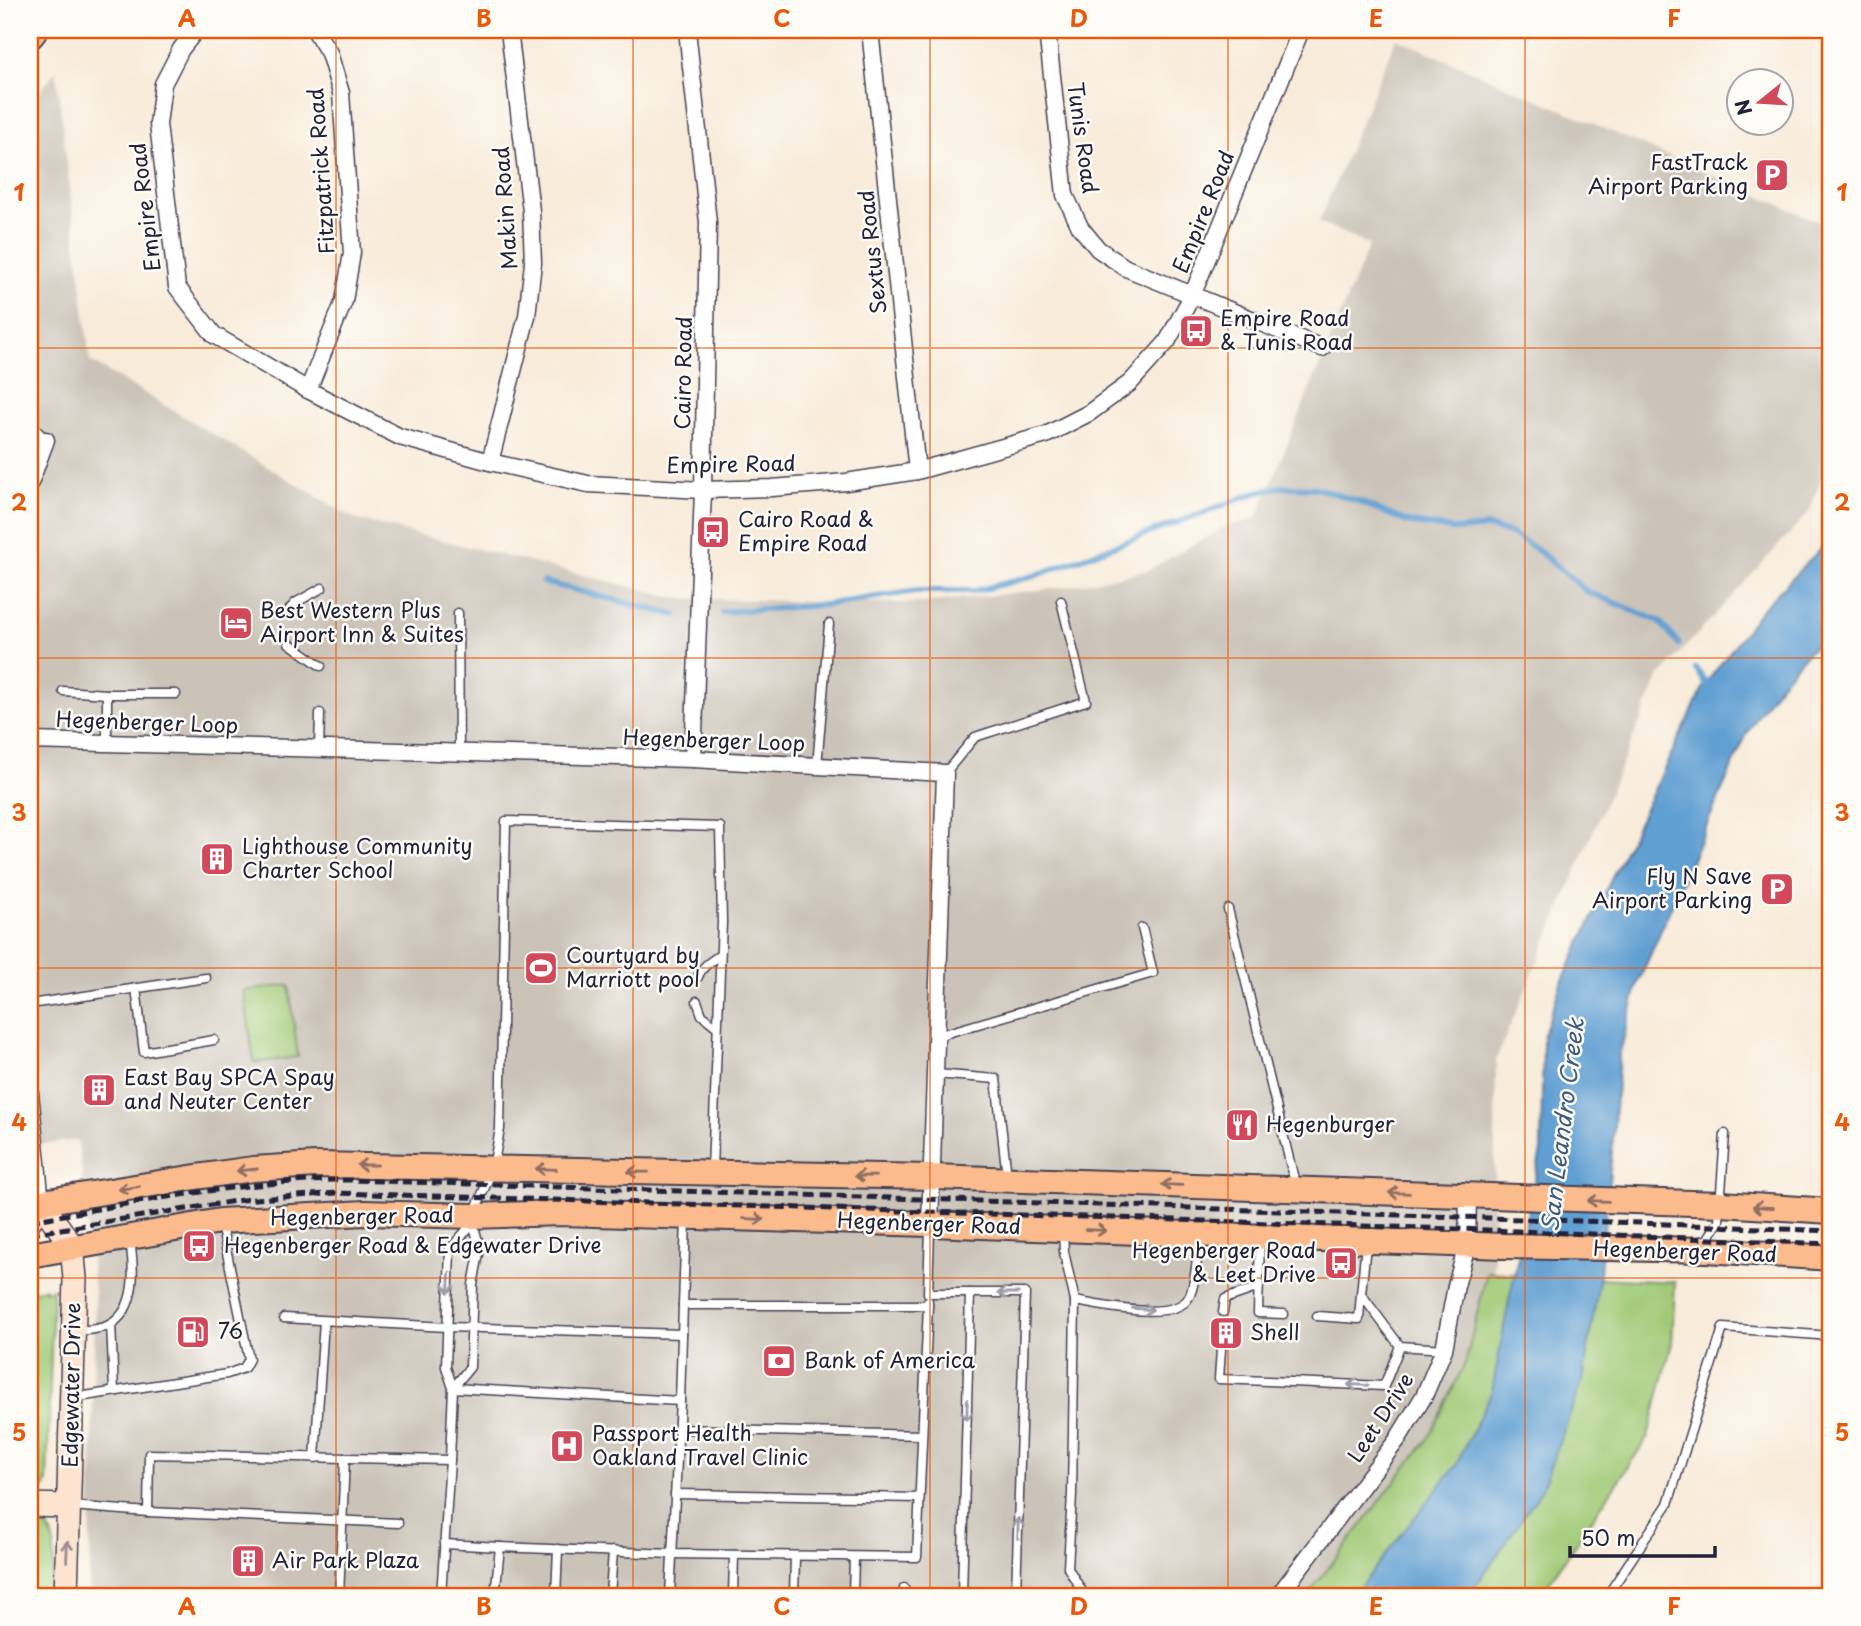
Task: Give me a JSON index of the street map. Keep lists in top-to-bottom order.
{
  "streets": {
    "main road": ["Hegenberger Road", "Edgewater Drive"],
    "street": [
      "Tunis Road",
      "Fitzpatrick Road",
      "Empire Road",
      "Makin Road",
      "Sextus Road",
      "Cairo Road",
      "Hegenberger Loop",
      "Leet Drive"
    ]
  },
  "crossings": [
    ["Tunis Road", "Empire Road"],
    ["Fitzpatrick Road", "Empire Road"],
    ["Empire Road", "Makin Road"],
    ["Empire Road", "Sextus Road"],
    ["Empire Road", "Cairo Road"],
    ["Cairo Road", "Hegenberger Loop"],
    ["Hegenberger Road", "Edgewater Drive"],
    ["Hegenberger Road", "Leet Drive"]
  ],
  "water": ["San Leandro Creek"],
  "places": {
    "parking": ["FastTrack Airport Parking", "Fly N Save Airport Parking"],
    "bus stop": [
      "Empire Road & Tunis Road",
      "Cairo Road & Empire Road",
      "Hegenberger Road & Edgewater Drive",
      "Hegenberger Road & Leet Drive"
    ],
    "hotel": ["Best Western Plus Airport Inn & Suites"],
    "building": [
      "Lighthouse Community Charter School",
      "East Bay SPCA Spay and Neuter Center",
      "Shell",
      "Air Park Plaza"
    ],
    "sports": ["Courtyard by Marriott pool"],
    "restaurant": ["Hegenburger"],
    "fuel station": ["76"],
    "bank": ["Bank of America"],
    "hospital": ["Passport Health Oakland Travel Clinic"]
  },
  "scale_bar": "50 m",
  "north": "left",
  "grid": {
    "columns": [
      "A",
      "B",
      "C",
      "D",
      "E",
      "F"
    ],
    "rows": [
      "1",
      "2",
      "3",
      "4",
      "5"
    ]
  }
}
